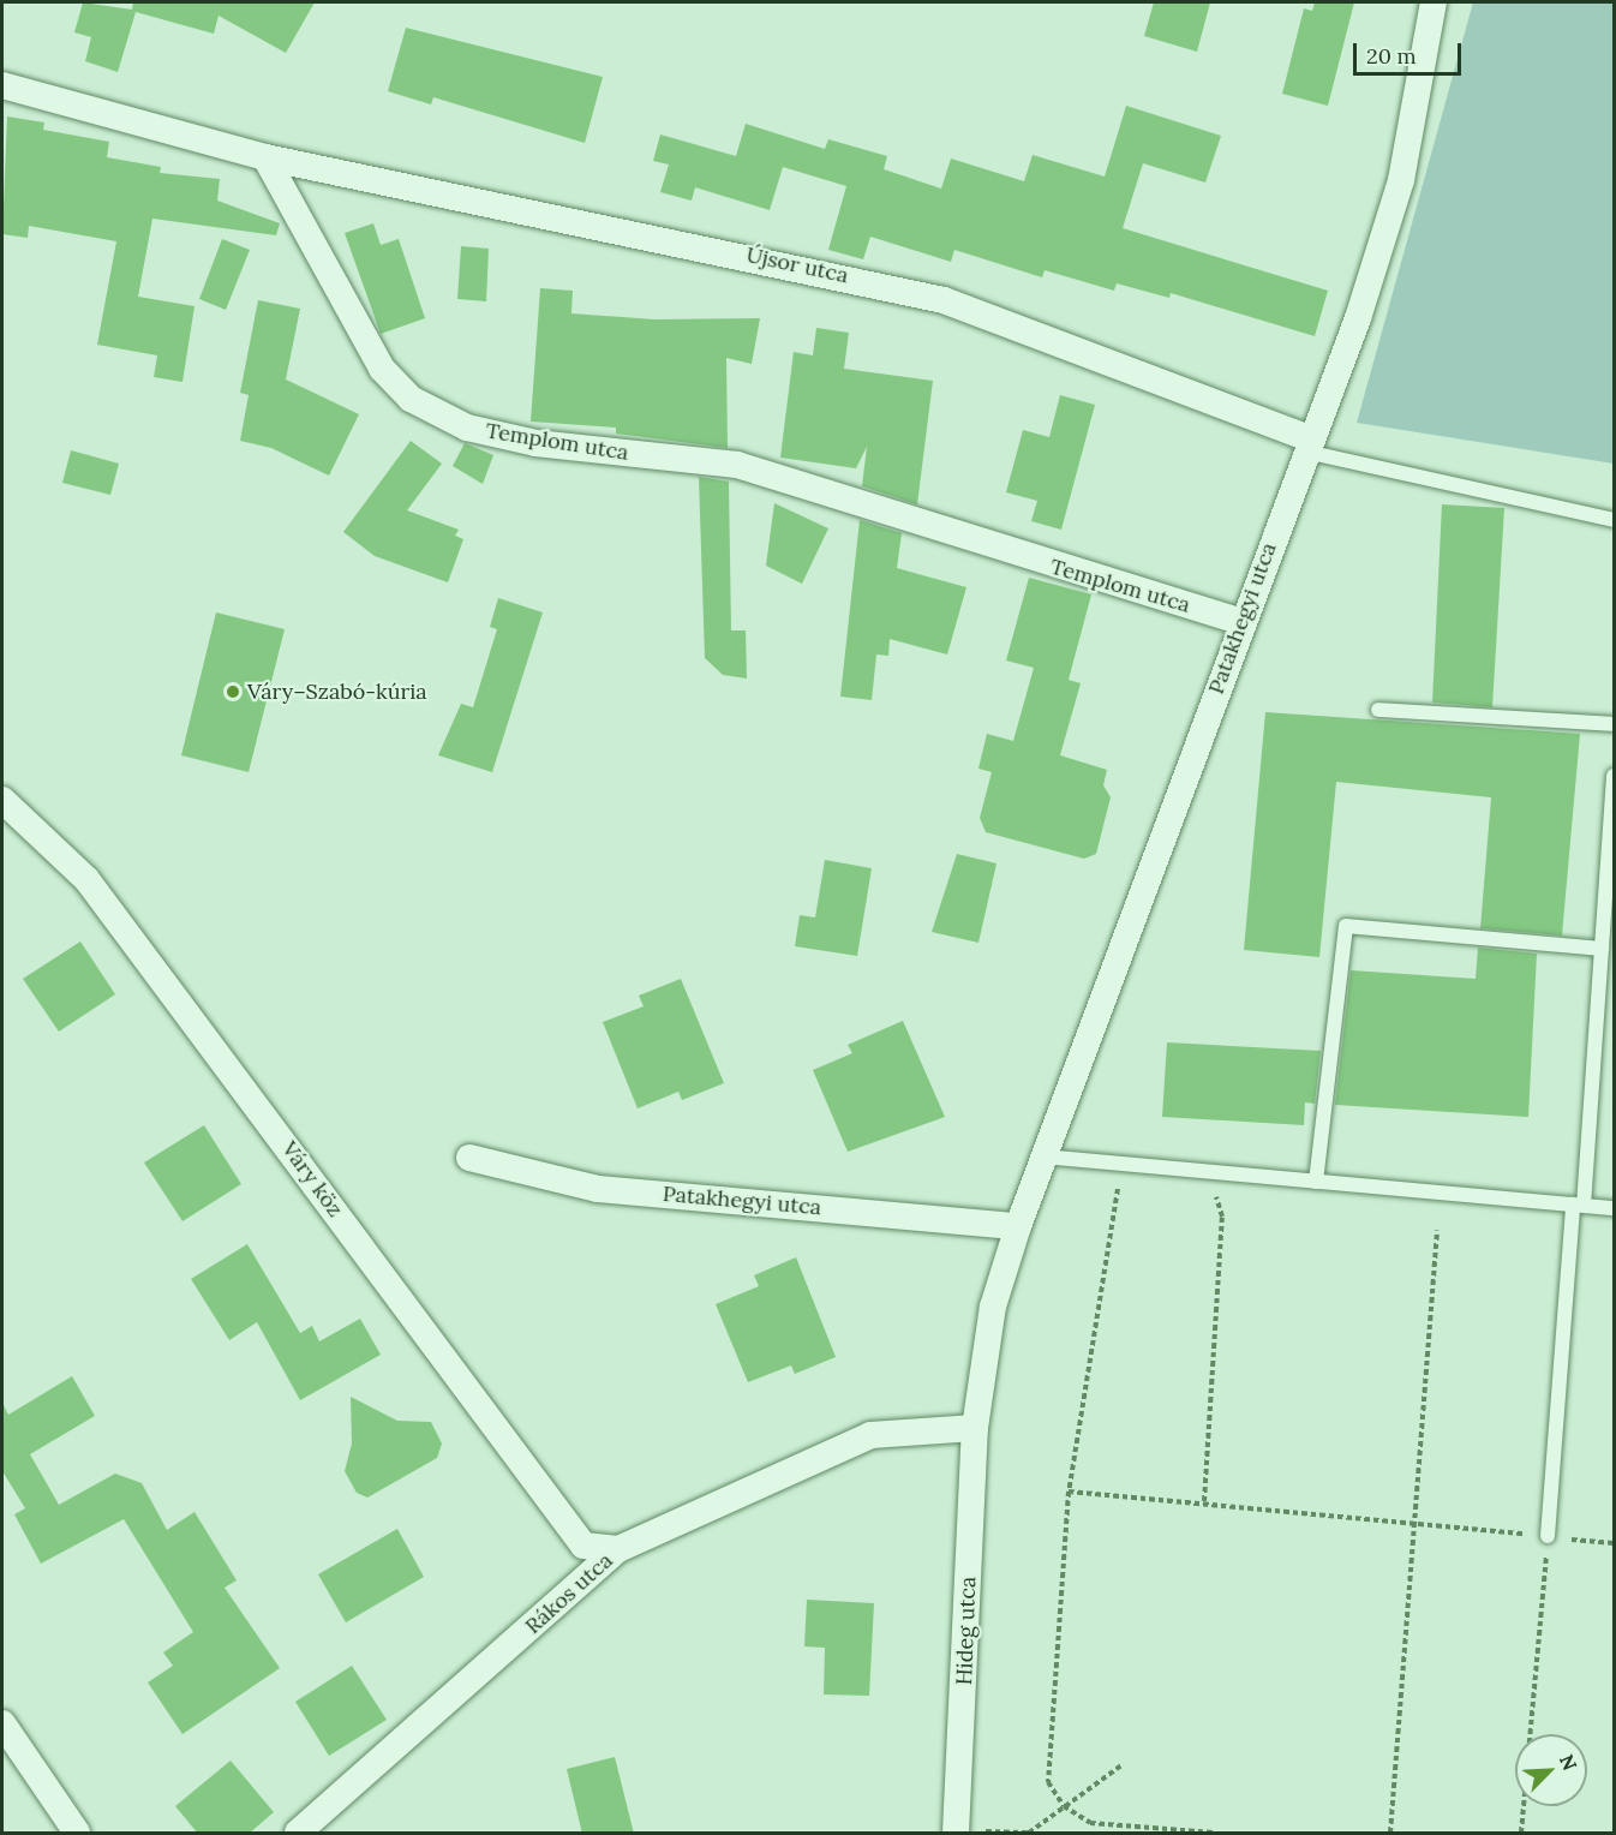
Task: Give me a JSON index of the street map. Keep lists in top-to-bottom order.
{
  "streets": {
    "street": [
      "Újsor utca",
      "Templom utca",
      "Patakhegyi utca",
      "Váry köz",
      "Rákos utca",
      "Hideg utca"
    ]
  },
  "crossings": [
    ["Újsor utca", "Templom utca"],
    ["Újsor utca", "Patakhegyi utca"],
    ["Templom utca", "Patakhegyi utca"],
    ["Patakhegyi utca", "Rákos utca"],
    ["Patakhegyi utca", "Hideg utca"],
    ["Váry köz", "Rákos utca"],
    ["Rákos utca", "Hideg utca"]
  ],
  "places": ["Váry–Szabó-kúria"],
  "scale_bar": "20 m",
  "north": "top right"
}
